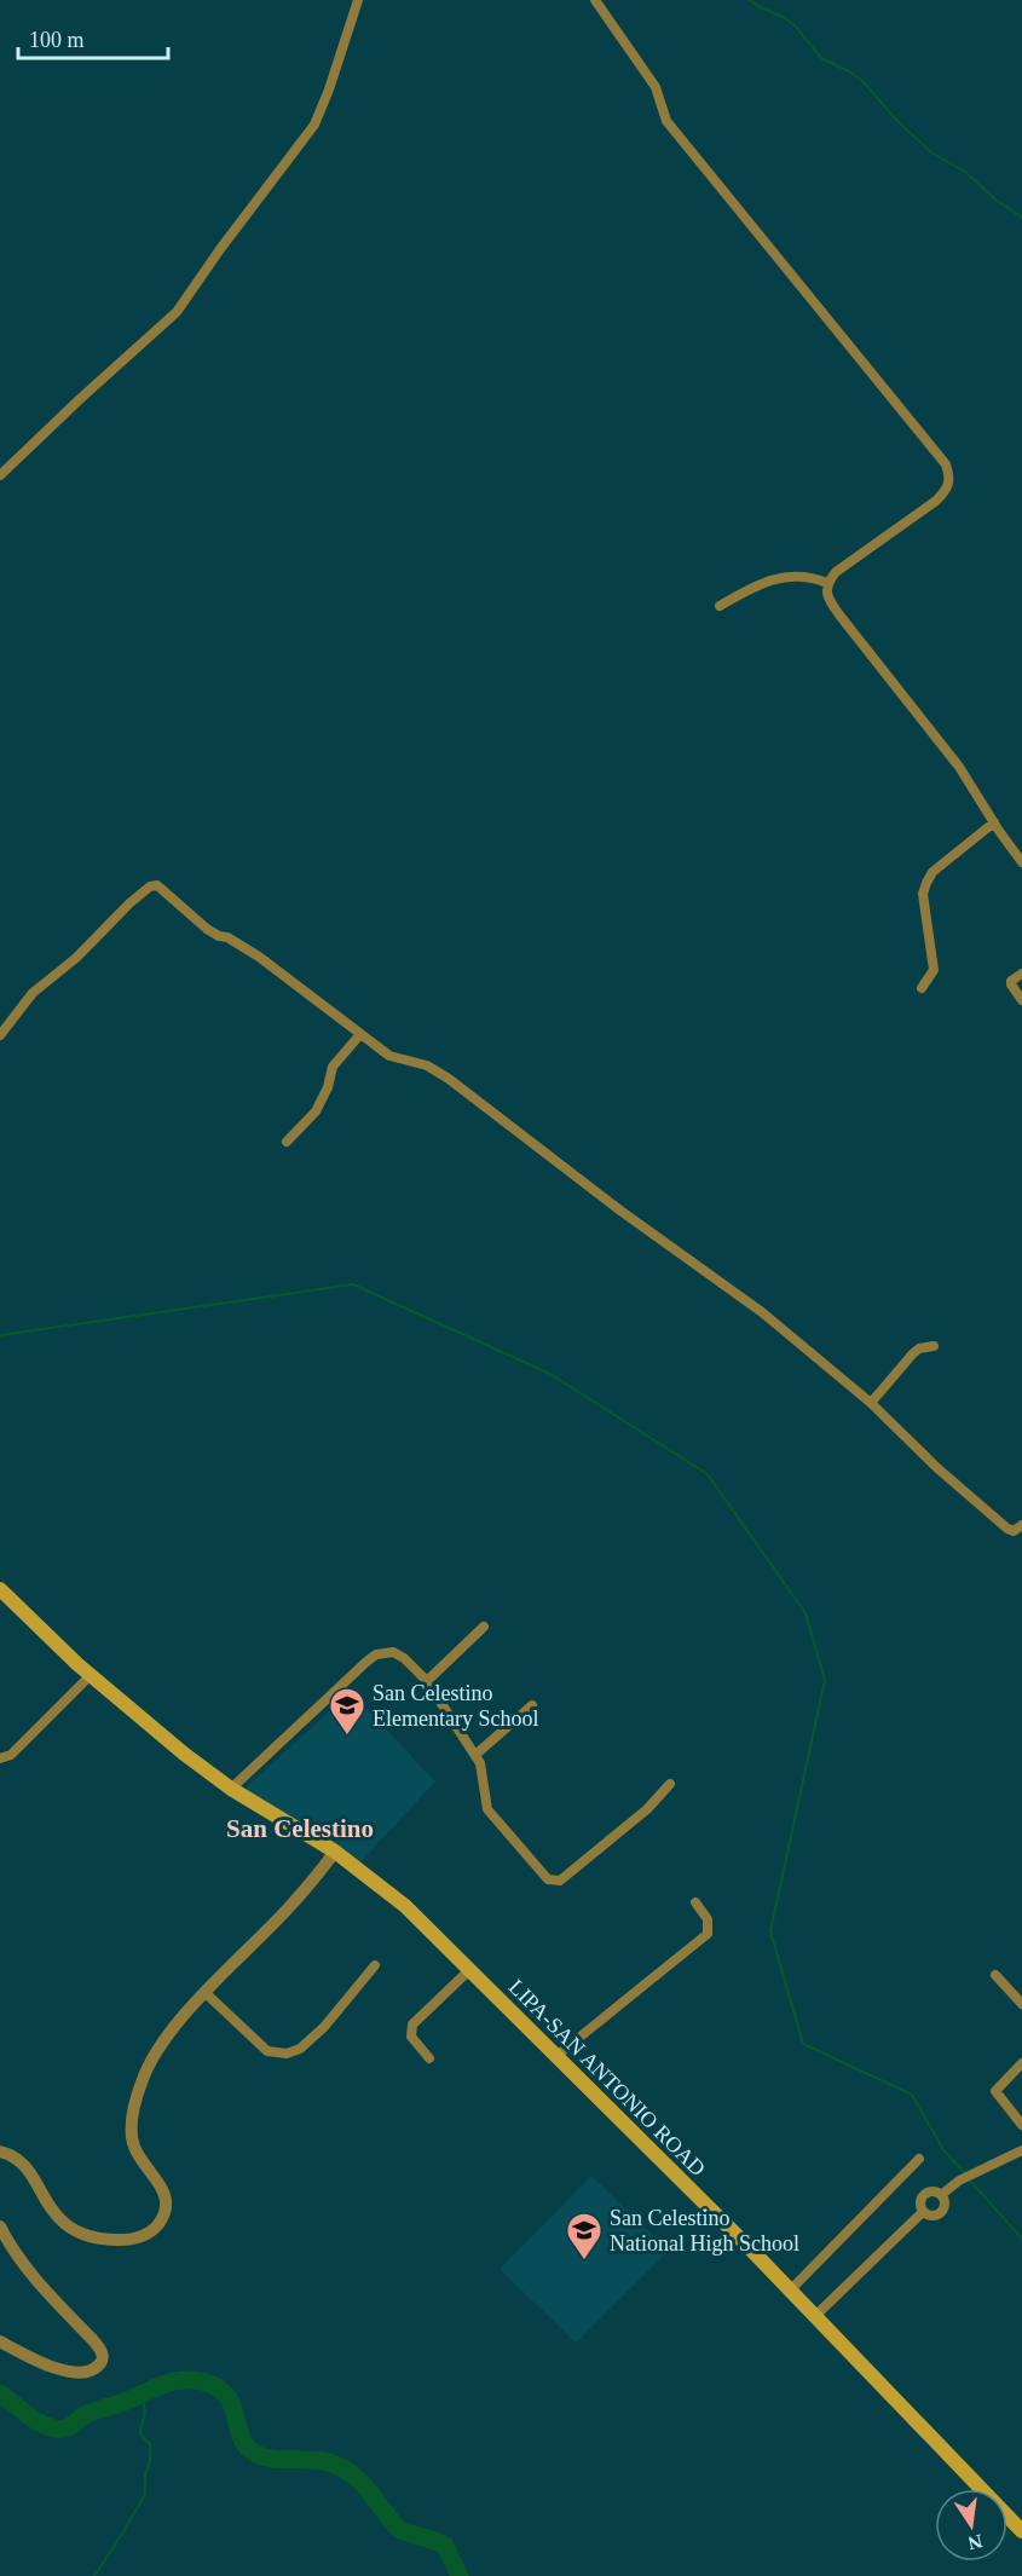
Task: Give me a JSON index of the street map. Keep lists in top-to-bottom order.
{
  "streets": {
    "main road": ["LIPA-SAN ANTONIO ROAD"]
  },
  "districts": ["San Celestino"],
  "places": {
    "school or university": ["San Celestino Elementary School", "San Celestino National High School"]
  },
  "scale_bar": "100 m",
  "north": "bottom"
}
